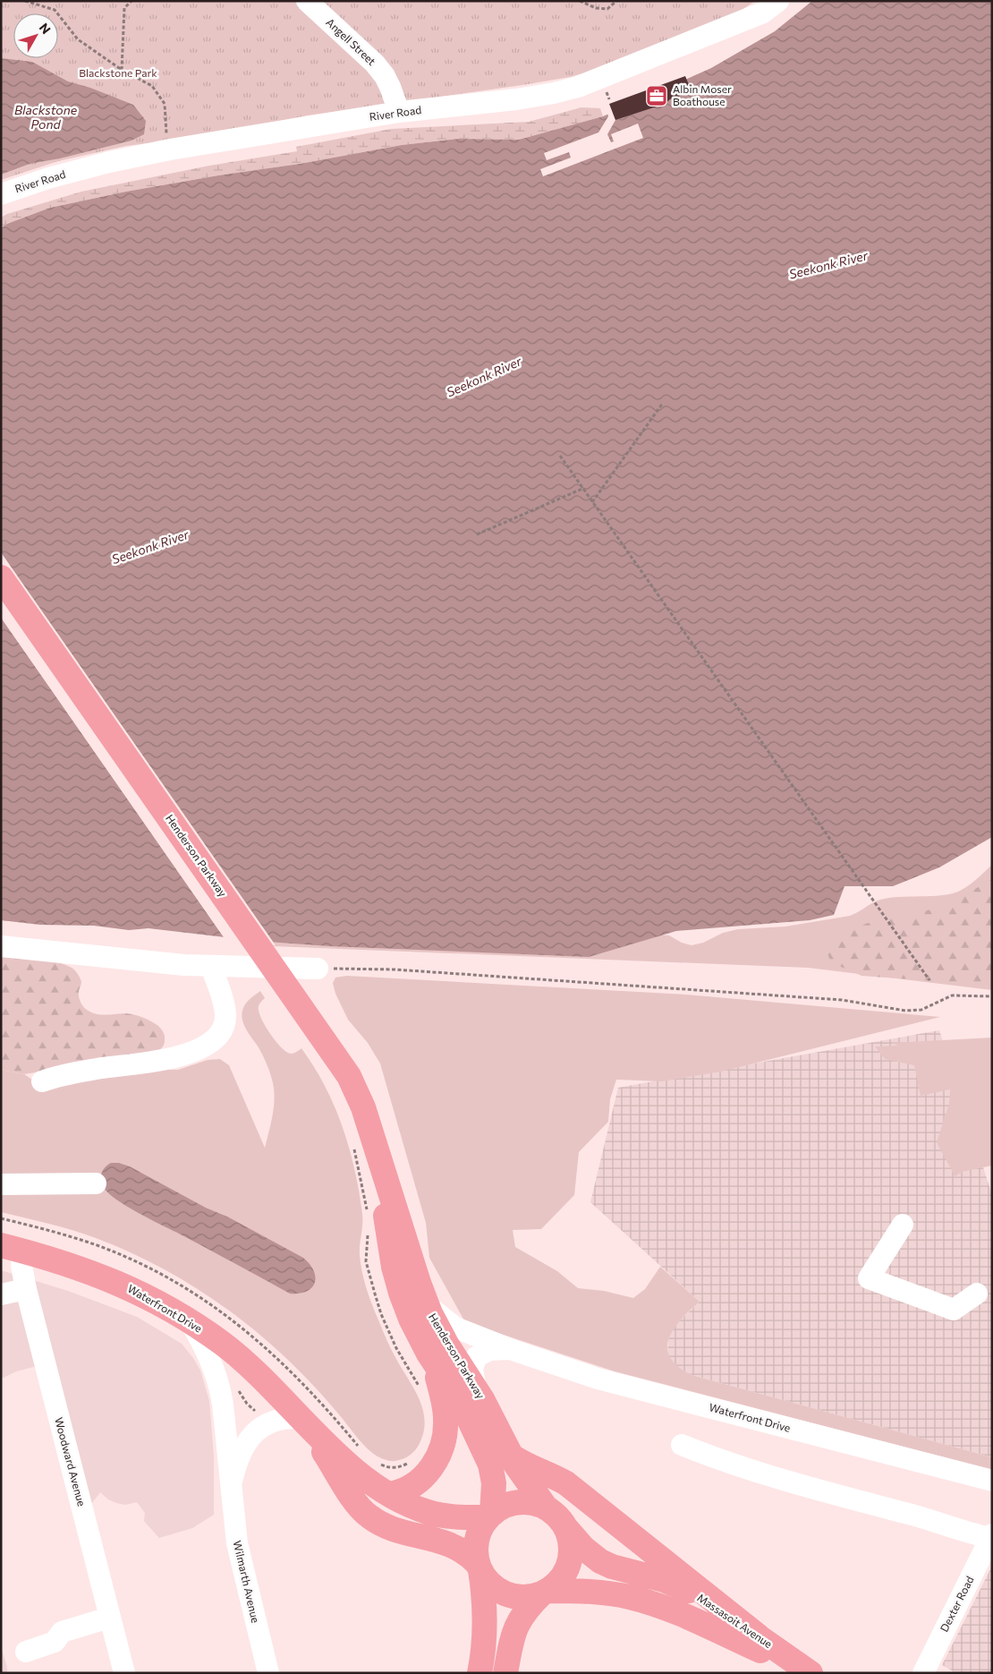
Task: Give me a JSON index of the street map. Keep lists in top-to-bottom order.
{
  "streets": {
    "main road": ["Henderson Parkway", "Waterfront Drive", "Massasoit Avenue"],
    "street": [
      "Angell Street",
      "River Road",
      "Woodward Avenue",
      "Wilmarth Avenue",
      "Dexter Road"
    ]
  },
  "crossings": [
    ["Angell Street", "River Road"],
    ["Henderson Parkway", "Waterfront Drive"],
    ["Henderson Parkway", "Massasoit Avenue"],
    ["Waterfront Drive", "Woodward Avenue"],
    ["Waterfront Drive", "Wilmarth Avenue"],
    ["Waterfront Drive", "Massasoit Avenue"]
  ],
  "water": ["Blackstone Pond", "Seekonk River"],
  "parks": ["Blackstone Park"],
  "places": {
    "office": ["Albin Moser Boathouse"]
  },
  "north": "top right"
}
